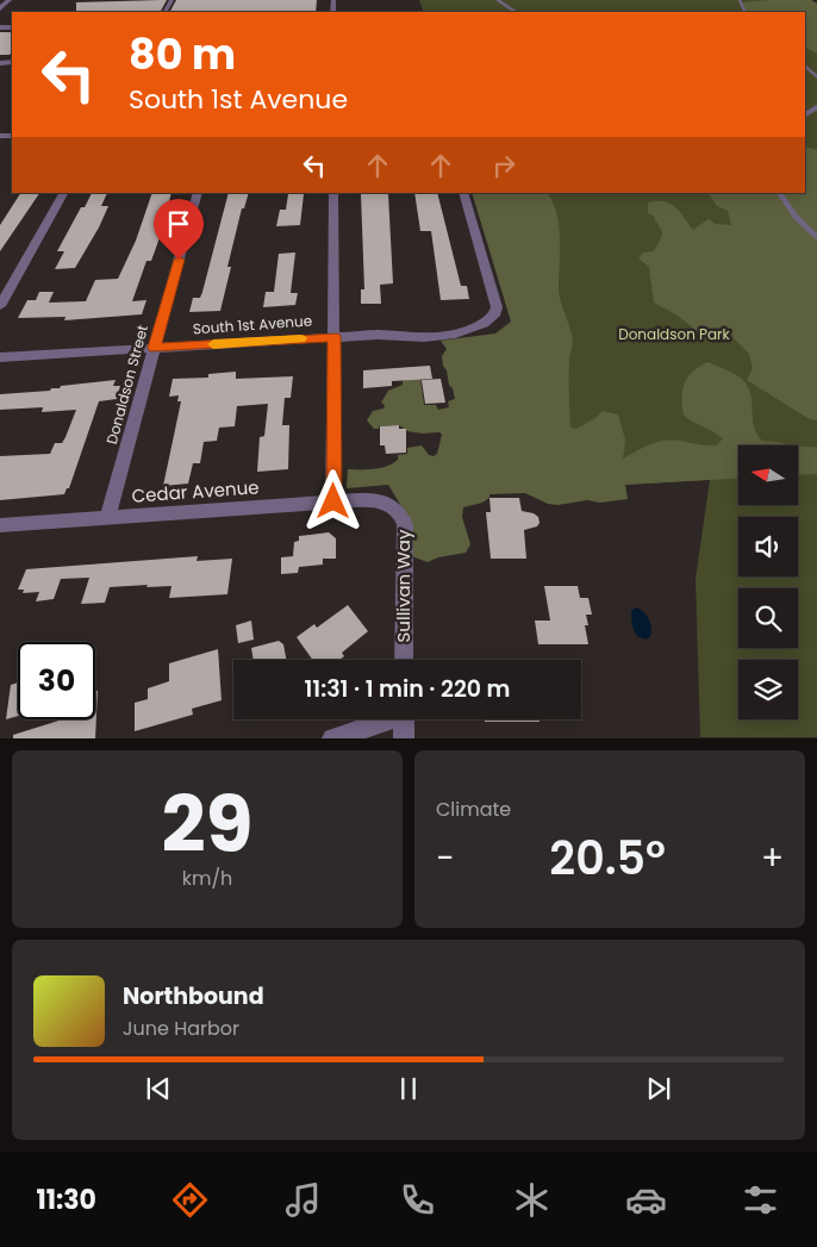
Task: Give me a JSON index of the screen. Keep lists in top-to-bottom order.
{
  "streets": {
    "street": [
      "South 1st Avenue",
      "Donaldson Street",
      "Cedar Avenue",
      "Sullivan Way"
    ]
  },
  "crossings": [
    ["South 1st Avenue", "Donaldson Street"],
    ["Donaldson Street", "Cedar Avenue"],
    ["Cedar Avenue", "Sullivan Way"]
  ],
  "parks": ["Donaldson Park"],
  "north": "left",
  "page": {
    "turn": ["80 m", "South 1st Avenue"],
    "limit": "30",
    "trip": "11:31 · 1 min · 220 m",
    "tile": [
      ["29", "km/h"],
      "Climate"
    ],
    "heat": ["−", "20.5°", "+"],
    "song": ["Northbound", "June Harbor"],
    "tabs": "11:30"
  }
}
